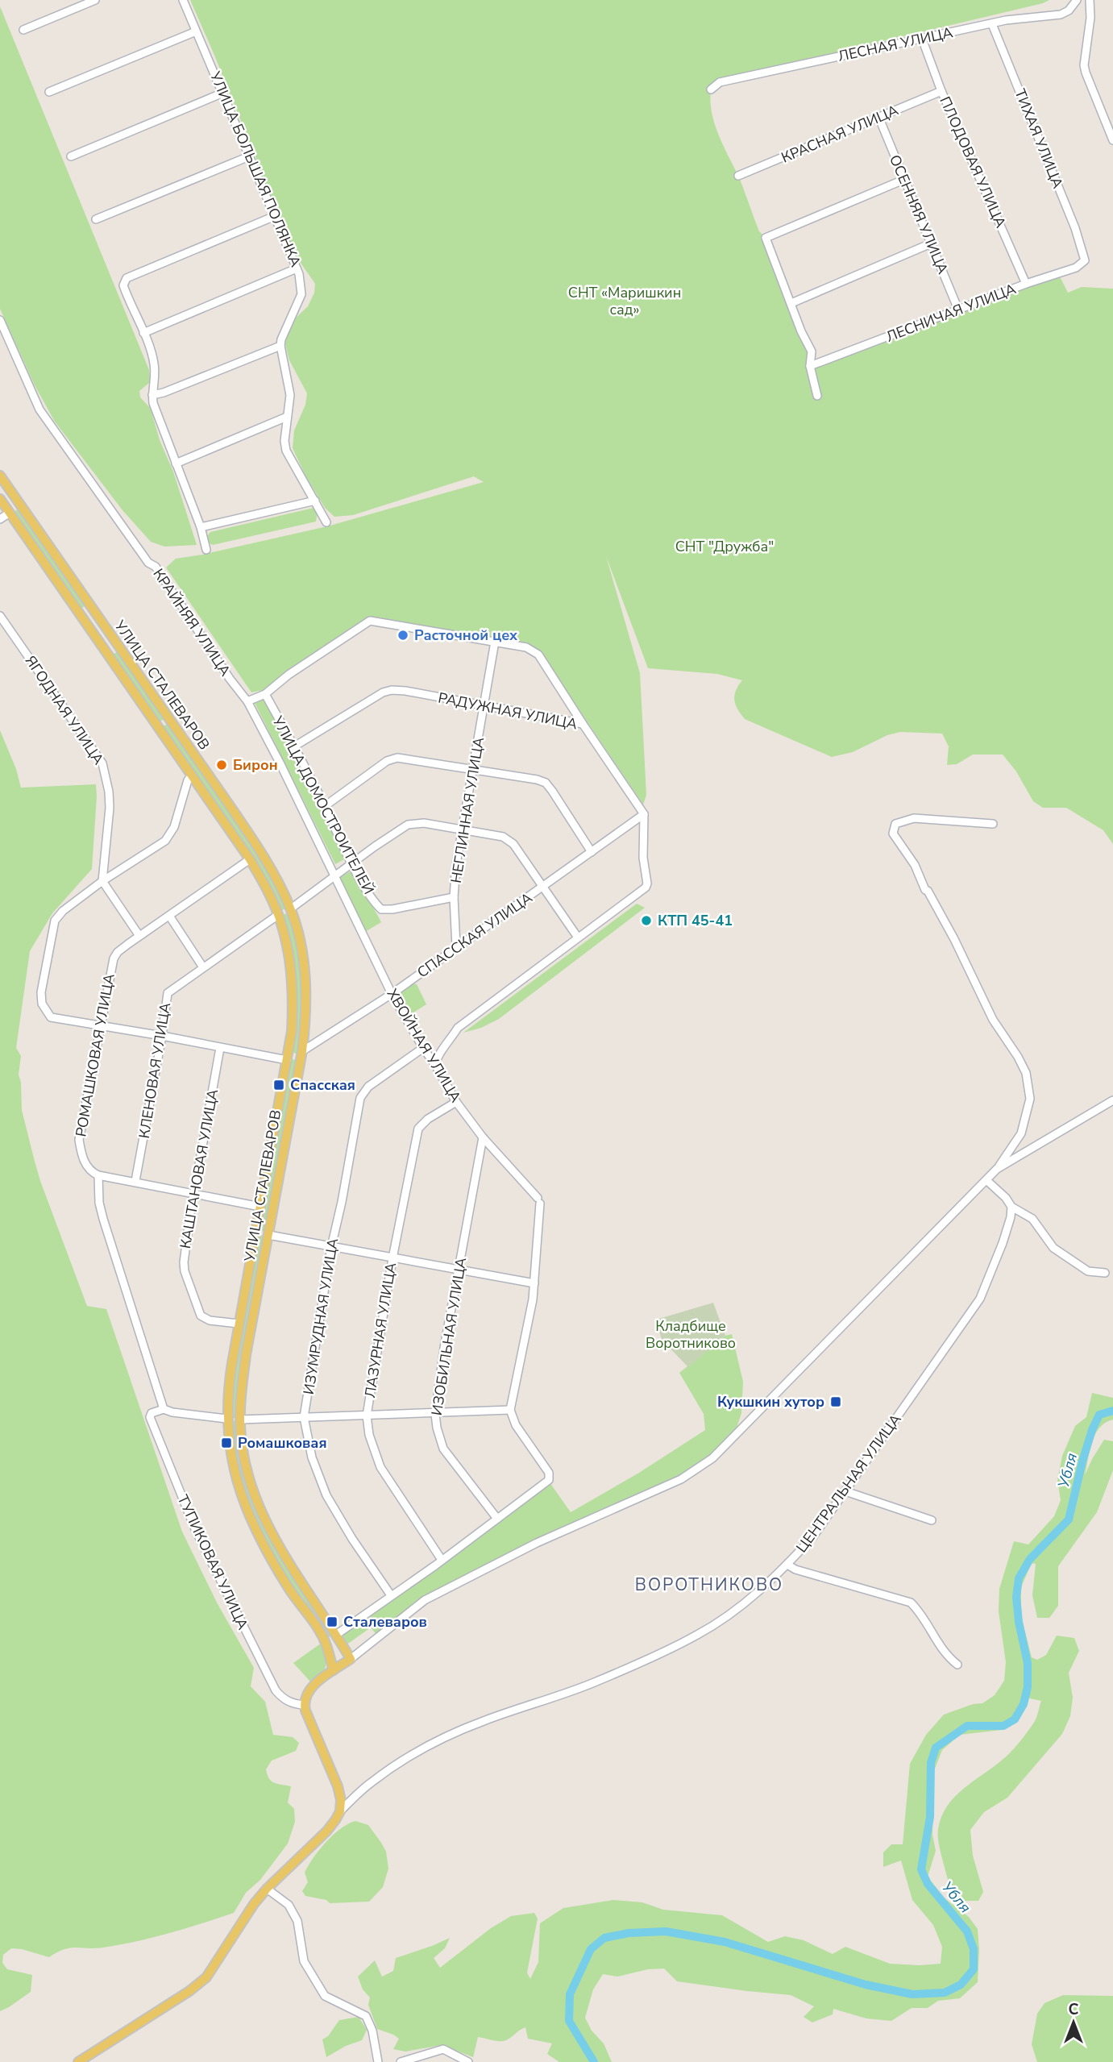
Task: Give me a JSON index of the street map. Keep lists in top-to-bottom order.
{
  "streets": {
    "main road": ["УЛИЦА СТАЛЕВАРОВ"],
    "street": [
      "ЛЕСНАЯ УЛИЦА",
      "КРАСНАЯ УЛИЦА",
      "ТИХАЯ УЛИЦА",
      "ПЛОДОВАЯ УЛИЦА",
      "УЛИЦА БОЛЬШАЯ ПОЛЯНКА",
      "ОСЕННЯЯ УЛИЦА",
      "ЛЕСНИЧАЯ УЛИЦА",
      "КРАЙНЯЯ УЛИЦА",
      "ЯГОДНАЯ УЛИЦА",
      "РАДУЖНАЯ УЛИЦА",
      "УЛИЦА ДОМОСТРОИТЕЛЕЙ",
      "НЕГЛИННАЯ УЛИЦА",
      "СПАССКАЯ УЛИЦА",
      "ХВОЙНАЯ УЛИЦА",
      "РОМАШКОВАЯ УЛИЦА",
      "КЛЕНОВАЯ УЛИЦА",
      "КАШТАНОВАЯ УЛИЦА",
      "ИЗУМРУДНАЯ УЛИЦА",
      "ЛАЗУРНАЯ УЛИЦА",
      "ИЗОБИЛЬНАЯ УЛИЦА",
      "ЦЕНТРАЛЬНАЯ УЛИЦА",
      "ТУПИКОВАЯ УЛИЦА"
    ]
  },
  "crossings": [
    ["ЛЕСНАЯ УЛИЦА", "ТИХАЯ УЛИЦА"],
    ["ЛЕСНАЯ УЛИЦА", "ПЛОДОВАЯ УЛИЦА"],
    ["КРАСНАЯ УЛИЦА", "ПЛОДОВАЯ УЛИЦА"],
    ["КРАСНАЯ УЛИЦА", "ОСЕННЯЯ УЛИЦА"],
    ["ТИХАЯ УЛИЦА", "ЛЕСНИЧАЯ УЛИЦА"],
    ["ПЛОДОВАЯ УЛИЦА", "ЛЕСНИЧАЯ УЛИЦА"],
    ["ОСЕННЯЯ УЛИЦА", "ЛЕСНИЧАЯ УЛИЦА"],
    ["КРАЙНЯЯ УЛИЦА", "ХВОЙНАЯ УЛИЦА"],
    ["УЛИЦА СТАЛЕВАРОВ", "СПАССКАЯ УЛИЦА"],
    ["УЛИЦА СТАЛЕВАРОВ", "РОМАШКОВАЯ УЛИЦА"],
    ["УЛИЦА СТАЛЕВАРОВ", "КЛЕНОВАЯ УЛИЦА"],
    ["УЛИЦА СТАЛЕВАРОВ", "КАШТАНОВАЯ УЛИЦА"],
    ["РАДУЖНАЯ УЛИЦА", "УЛИЦА ДОМОСТРОИТЕЛЕЙ"],
    ["РАДУЖНАЯ УЛИЦА", "НЕГЛИННАЯ УЛИЦА"],
    ["РАДУЖНАЯ УЛИЦА", "СПАССКАЯ УЛИЦА"],
    ["УЛИЦА ДОМОСТРОИТЕЛЕЙ", "НЕГЛИННАЯ УЛИЦА"],
    ["НЕГЛИННАЯ УЛИЦА", "СПАССКАЯ УЛИЦА"],
    ["СПАССКАЯ УЛИЦА", "ХВОЙНАЯ УЛИЦА"],
    ["ХВОЙНАЯ УЛИЦА", "ИЗУМРУДНАЯ УЛИЦА"],
    ["ХВОЙНАЯ УЛИЦА", "ЛАЗУРНАЯ УЛИЦА"],
    ["ХВОЙНАЯ УЛИЦА", "ИЗОБИЛЬНАЯ УЛИЦА"]
  ],
  "districts": ["ВОРОТНИКОВО"],
  "water": ["Убля"],
  "parks": ["СНТ «Маришкин сад»", "СНТ \"Дружба\"", "Кладбище Воротниково"],
  "places": {
    "other": ["Расточной цех", "Бирон", "КТП 45-41"],
    "transit": [
      "Спасская",
      "Кукшкин хутор",
      "Ромашковая",
      "Сталеваров"
    ]
  },
  "north": "top"
}
